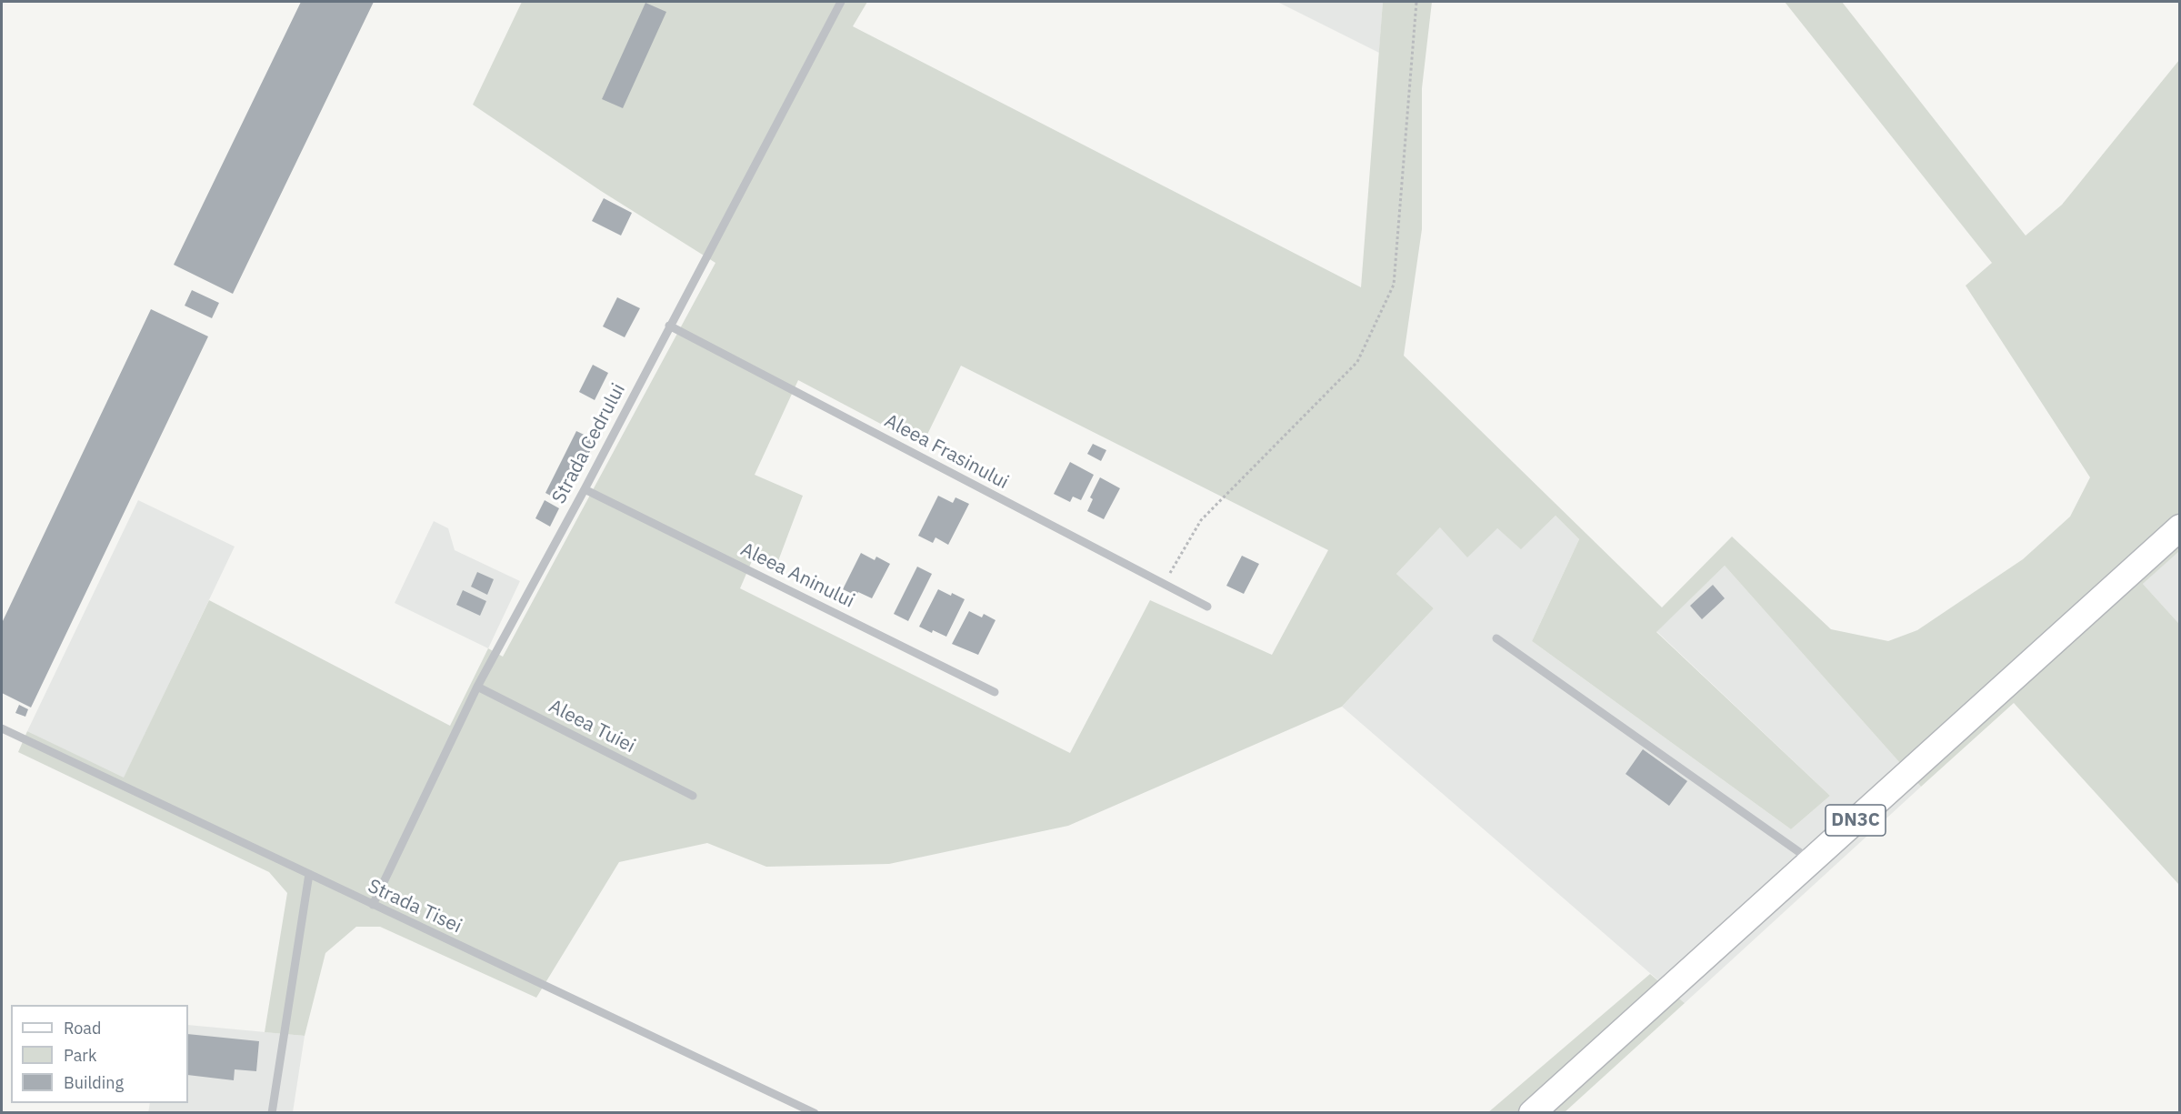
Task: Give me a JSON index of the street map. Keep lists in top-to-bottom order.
{
  "streets": {
    "main road": ["DN3C"],
    "lane": [
      "Strada Cedrului",
      "Aleea Frasinului",
      "Aleea Aninului",
      "Aleea Tuiei",
      "Strada Tisei"
    ]
  },
  "crossings": [
    ["Strada Cedrului", "Aleea Frasinului"],
    ["Strada Cedrului", "Aleea Aninului"],
    ["Strada Cedrului", "Aleea Tuiei"],
    ["Strada Cedrului", "Strada Tisei"]
  ],
  "legend": ["Road", "Park", "Building"]
}
